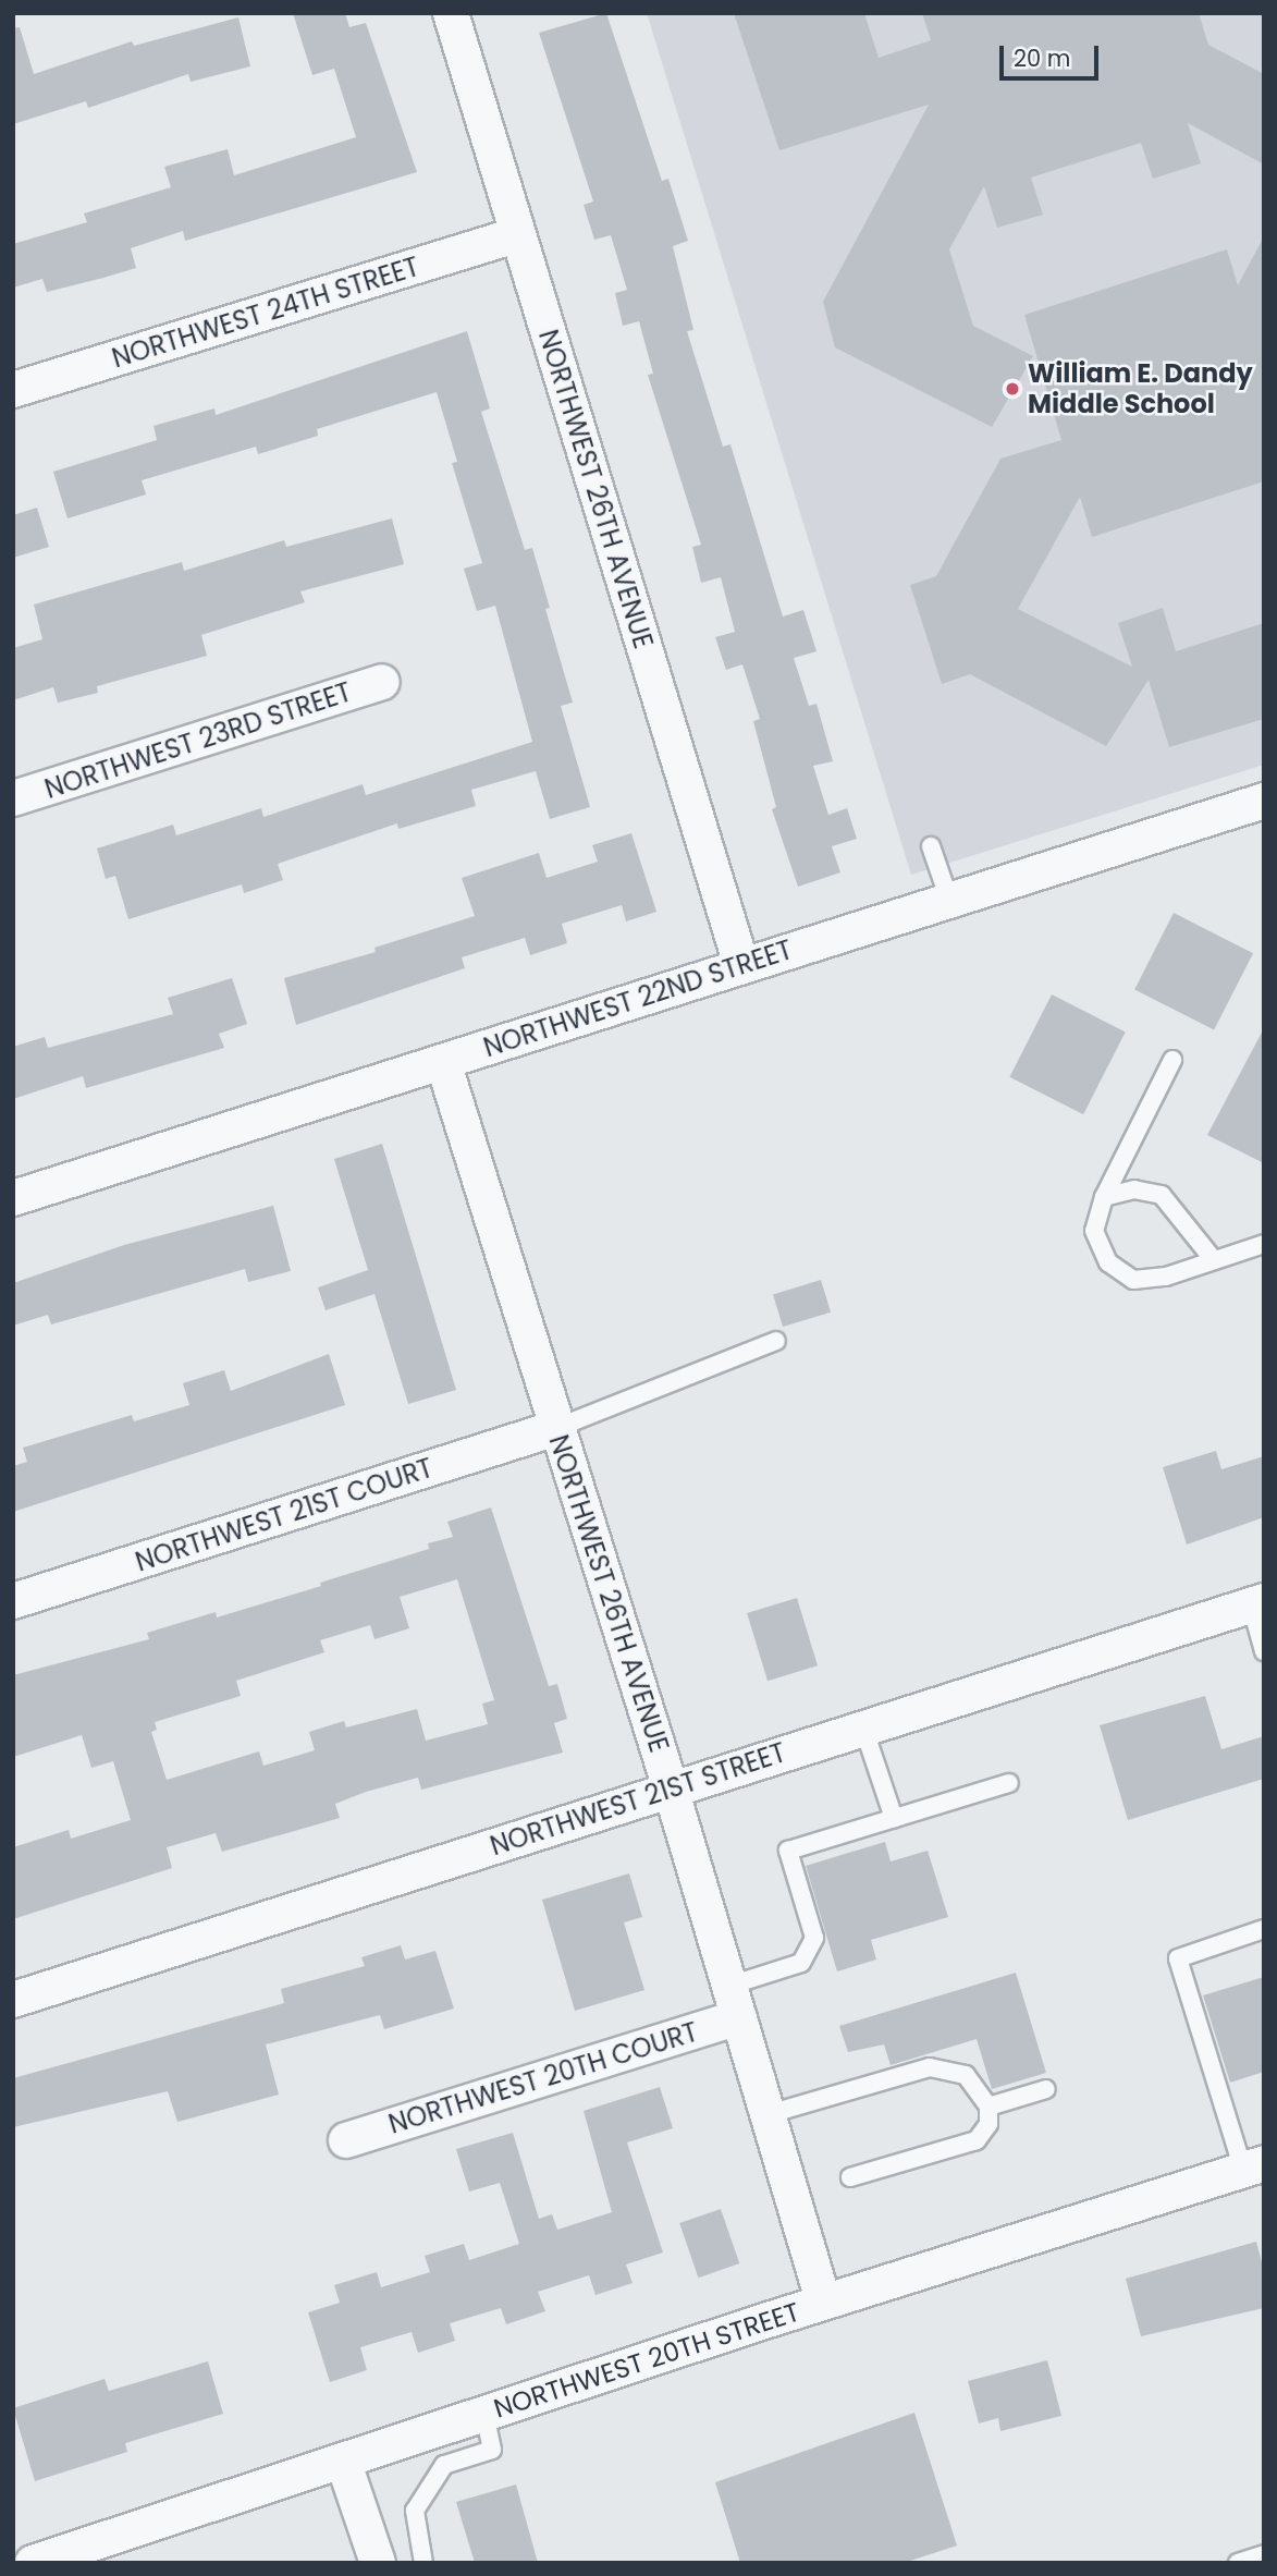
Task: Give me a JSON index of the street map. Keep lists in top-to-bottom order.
{
  "streets": {
    "street": [
      "NORTHWEST 24TH STREET",
      "NORTHWEST 26TH AVENUE",
      "NORTHWEST 23RD STREET",
      "NORTHWEST 22ND STREET",
      "NORTHWEST 21ST COURT",
      "NORTHWEST 21ST STREET",
      "NORTHWEST 20TH COURT",
      "NORTHWEST 20TH STREET"
    ]
  },
  "crossings": [
    ["NORTHWEST 24TH STREET", "NORTHWEST 26TH AVENUE"],
    ["NORTHWEST 26TH AVENUE", "NORTHWEST 22ND STREET"],
    ["NORTHWEST 26TH AVENUE", "NORTHWEST 21ST COURT"],
    ["NORTHWEST 26TH AVENUE", "NORTHWEST 21ST STREET"],
    ["NORTHWEST 26TH AVENUE", "NORTHWEST 20TH COURT"],
    ["NORTHWEST 26TH AVENUE", "NORTHWEST 20TH STREET"]
  ],
  "places": ["William E. Dandy Middle School"],
  "scale_bar": "20 m"
}
